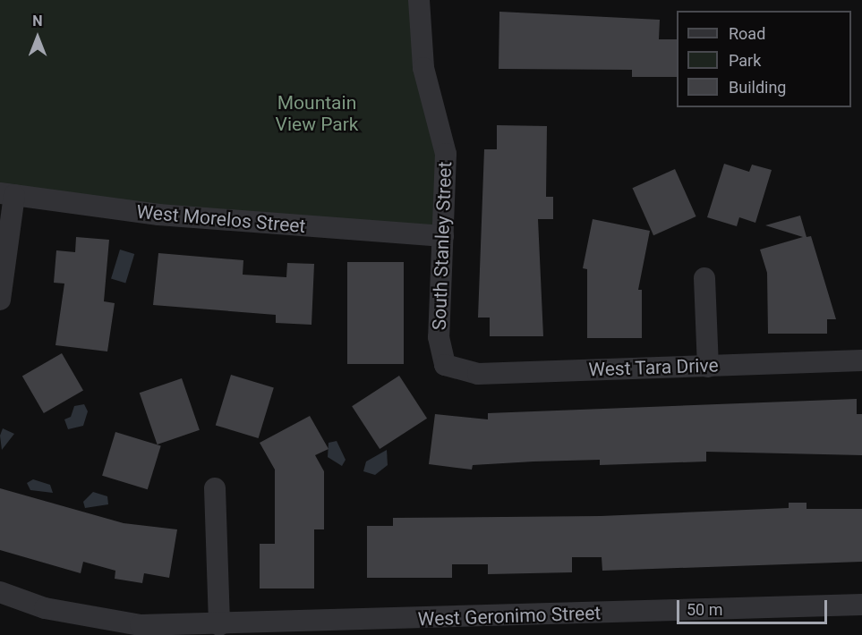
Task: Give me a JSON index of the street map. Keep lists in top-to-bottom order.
{
  "streets": {
    "street": [
      "West Morelos Street",
      "South Stanley Street",
      "West Tara Drive",
      "West Geronimo Street"
    ]
  },
  "crossings": [
    ["West Morelos Street", "South Stanley Street"],
    ["South Stanley Street", "West Tara Drive"]
  ],
  "parks": ["Mountain View Park"],
  "legend": ["Road", "Park", "Building"],
  "scale_bar": "50 m",
  "north": "top"
}
